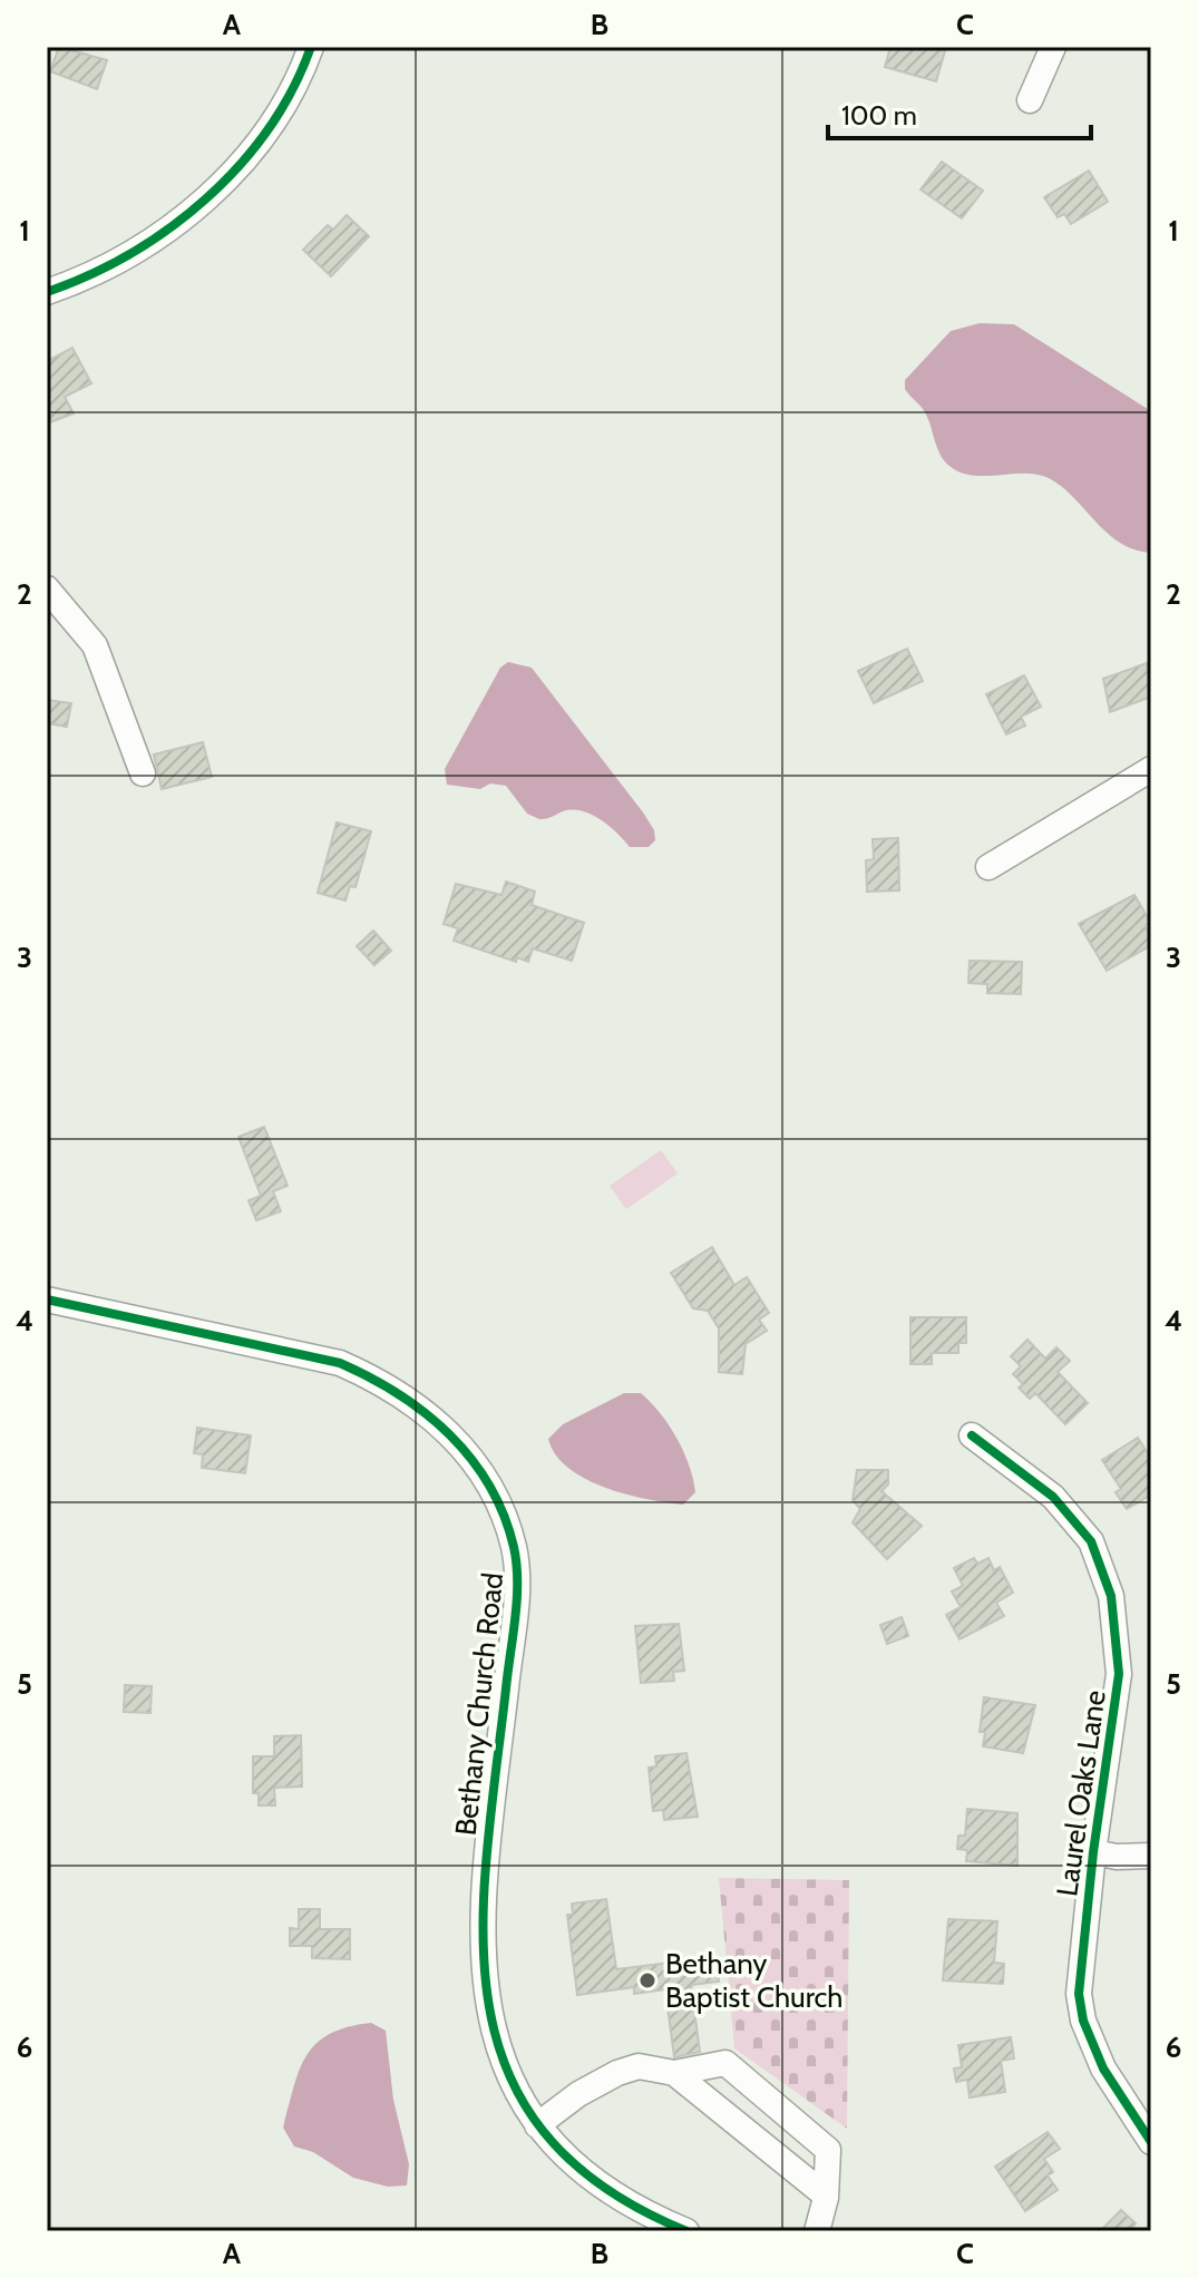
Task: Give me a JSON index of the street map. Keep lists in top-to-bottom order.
{
  "streets": {
    "street": ["Bethany Church Road", "Laurel Oaks Lane"]
  },
  "places": ["Bethany Baptist Church"],
  "scale_bar": "100 m",
  "grid": {
    "columns": ["A", "B", "C"],
    "rows": [
      "1",
      "2",
      "3",
      "4",
      "5",
      "6"
    ]
  }
}
